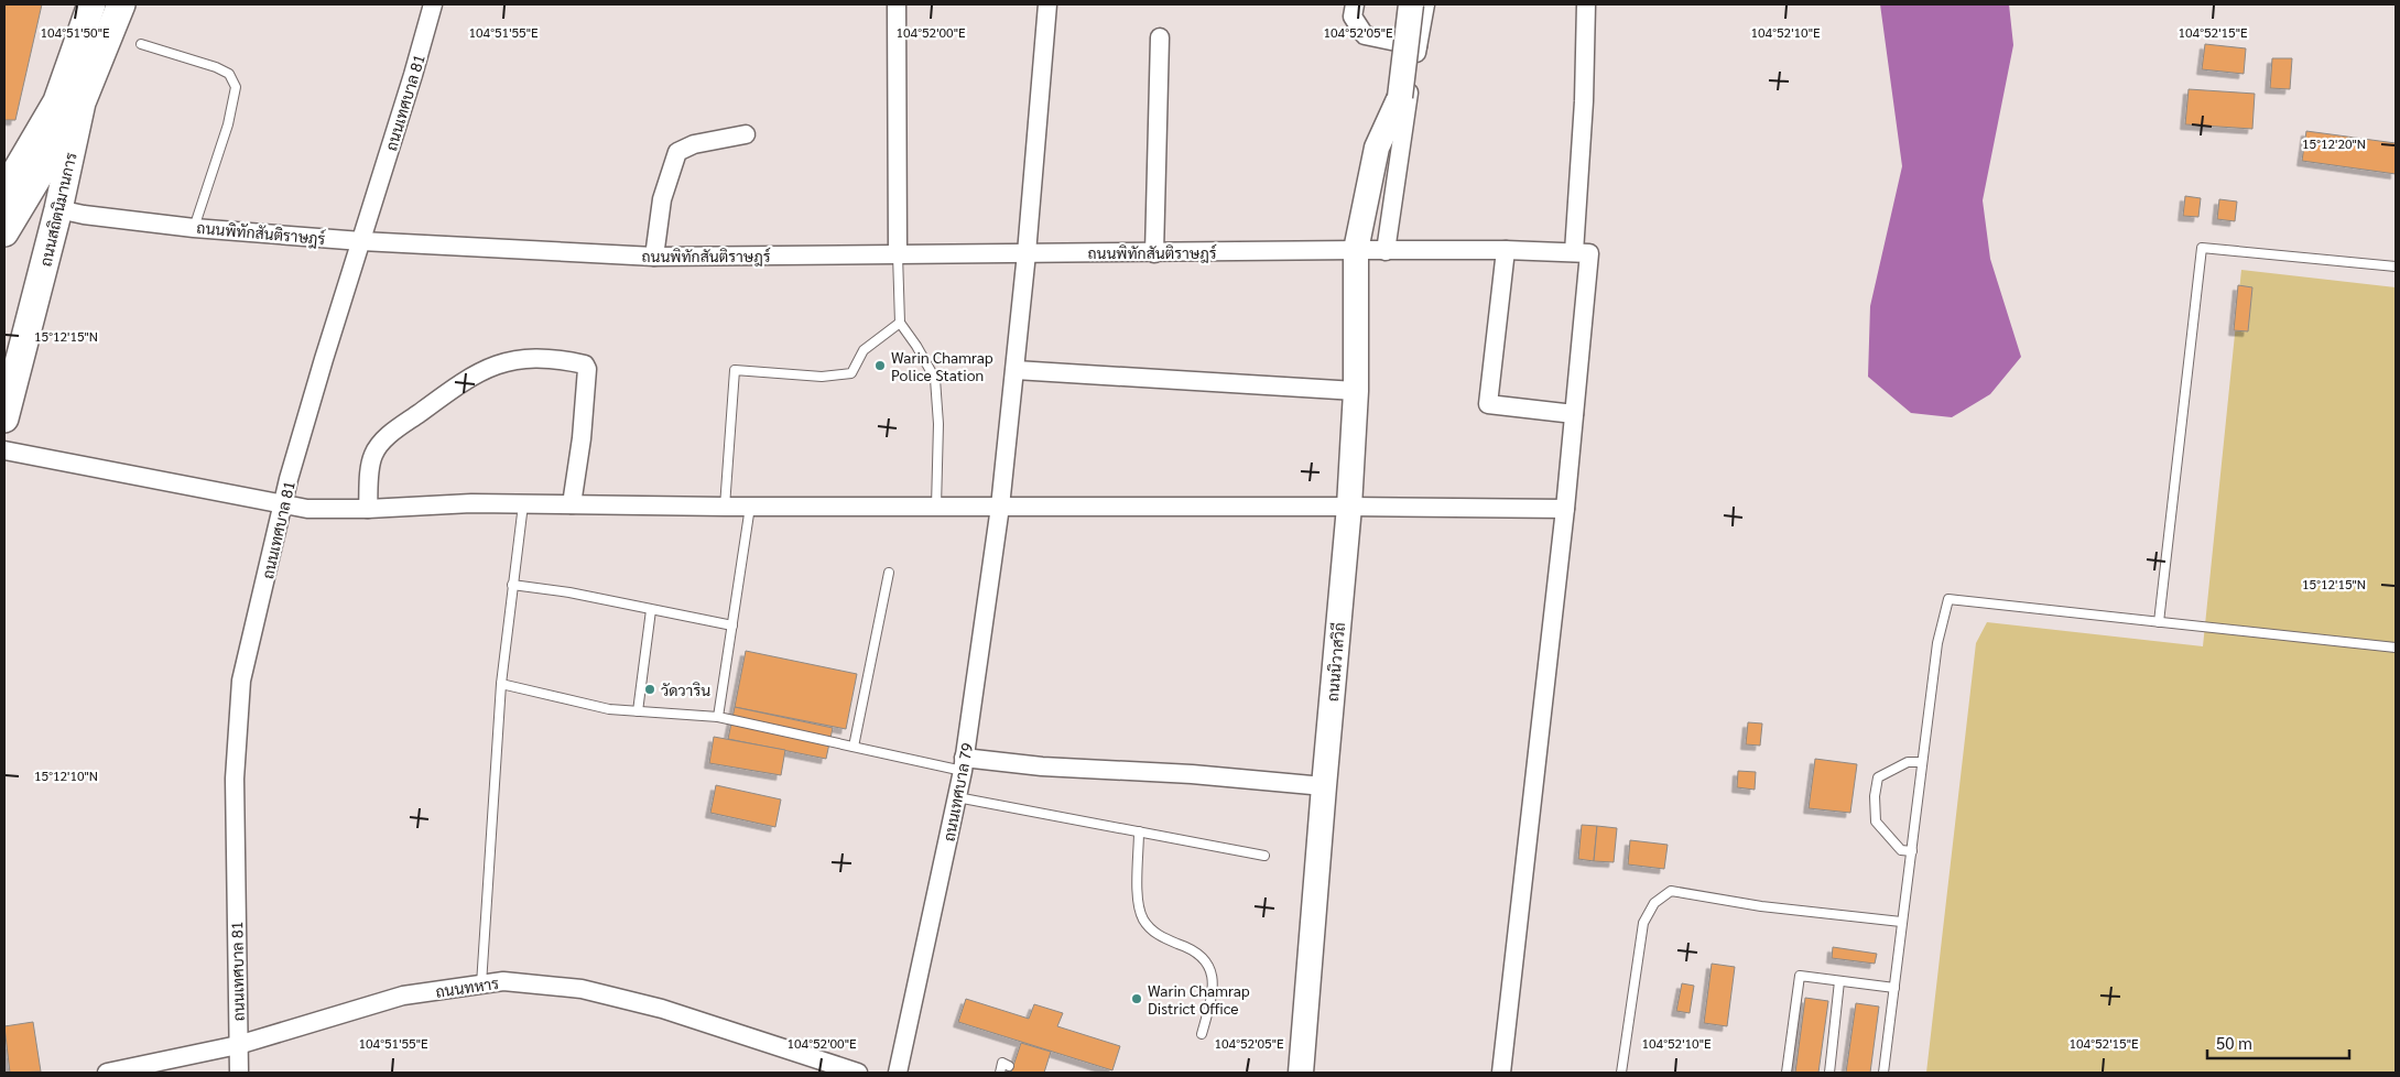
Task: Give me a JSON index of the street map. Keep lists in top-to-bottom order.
{
  "streets": {
    "main road": ["ถนนสถิตนิมานการ", "ถนนนิวาสวิถี"],
    "street": [
      "ถนนเทศบาล 81",
      "ถนนพิทักสันติราษฎร์",
      "ถนนเทศบาล 79",
      "ถนนทหาร"
    ]
  },
  "crossings": [
    ["ถนนเทศบาล 81", "ถนนพิทักสันติราษฎร์"],
    ["ถนนเทศบาล 81", "ถนนทหาร"],
    ["ถนนสถิตนิมานการ", "ถนนพิทักสันติราษฎร์"],
    ["ถนนพิทักสันติราษฎร์", "ถนนนิวาสวิถี"],
    ["ถนนพิทักสันติราษฎร์", "ถนนเทศบาล 79"]
  ],
  "places": ["Warin Chamrap Police Station", "วัดวาริน", "Warin Chamrap District Office"],
  "scale_bar": "50 m",
  "coordinates": [
    "104°51'50\"E",
    "104°51'55\"E",
    "104°52'00\"E",
    "104°52'05\"E",
    "104°52'10\"E",
    "104°52'15\"E",
    "15°12'20\"N",
    "15°12'15\"N",
    "15°12'10\"N"
  ]
}
